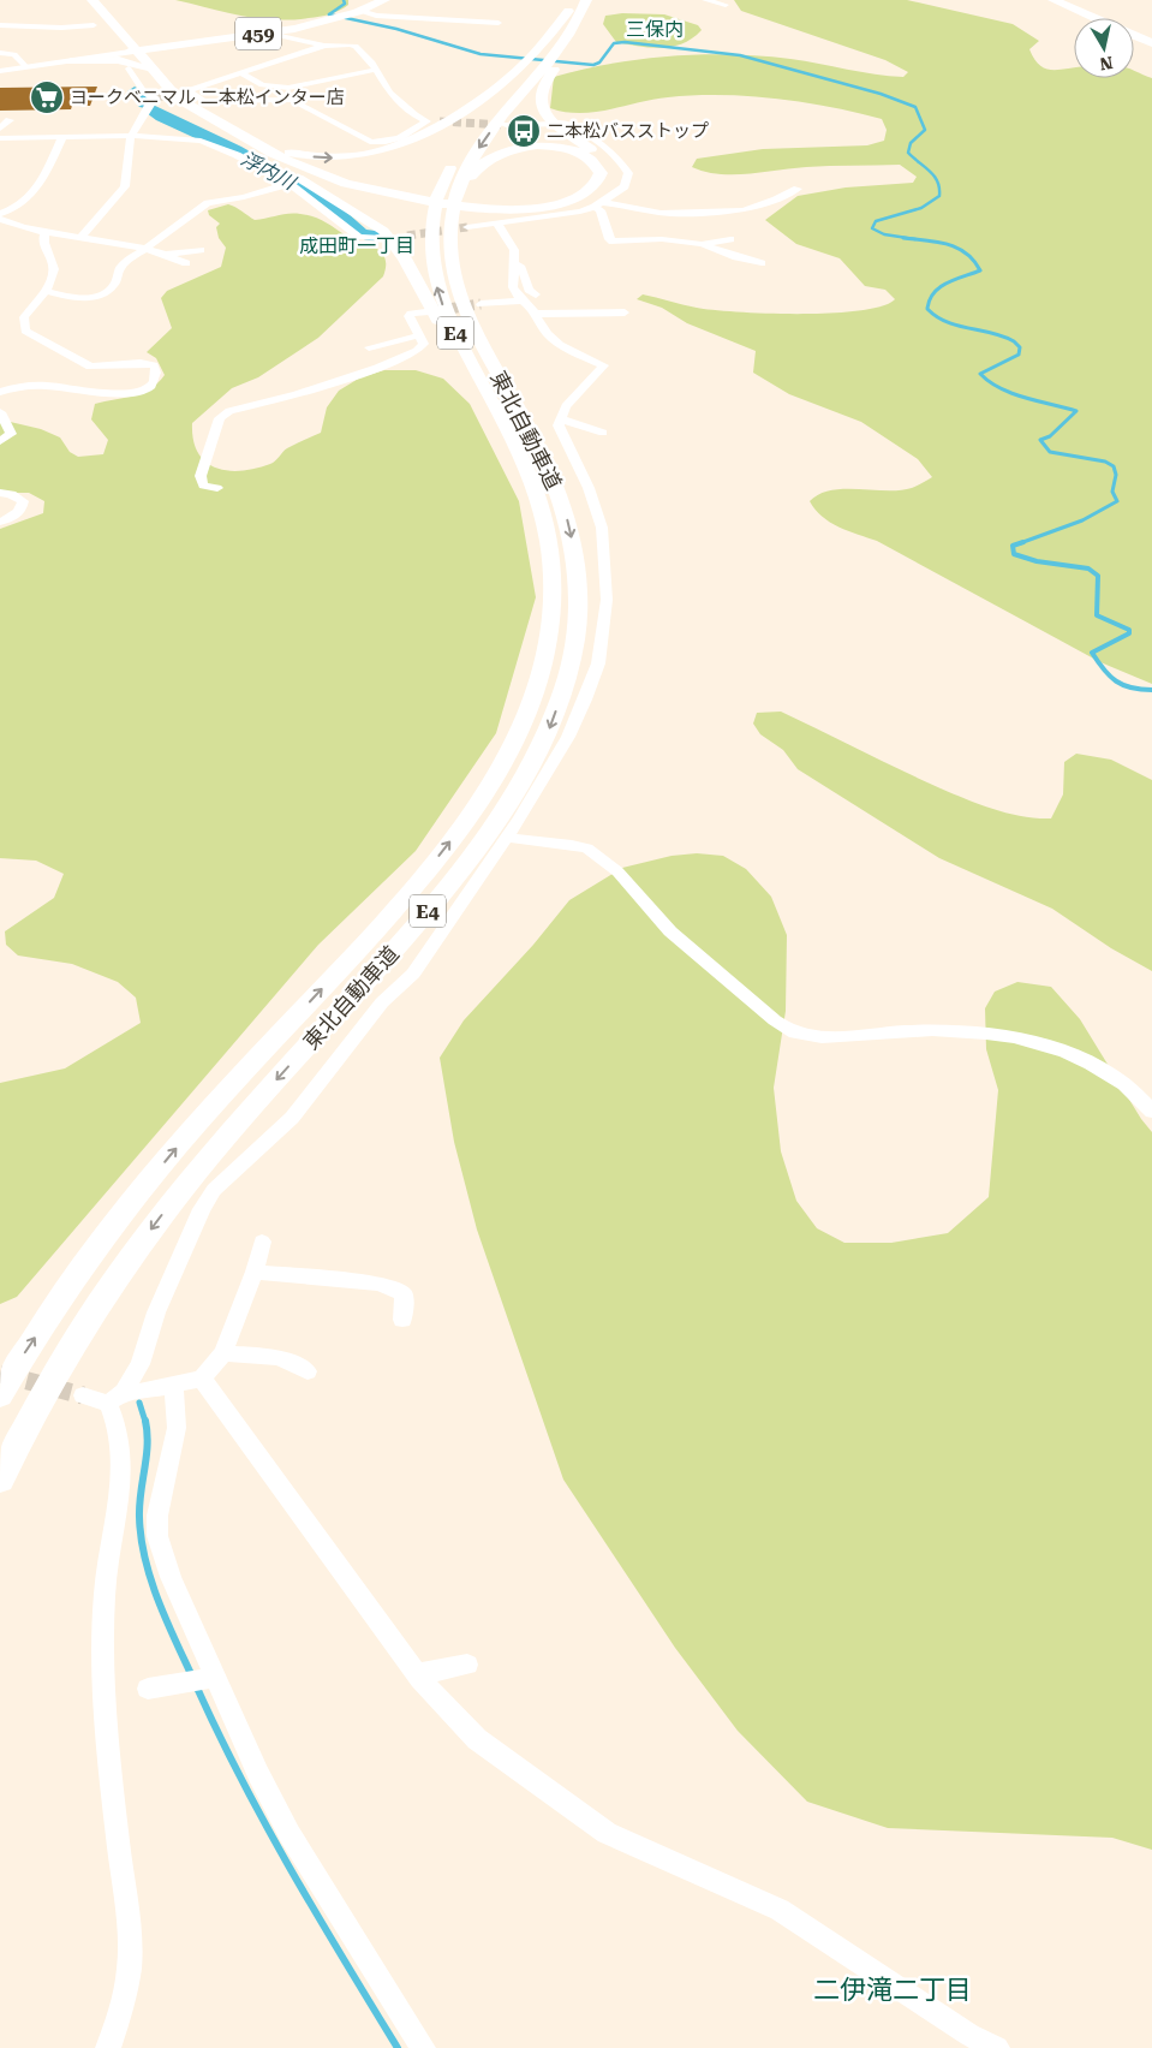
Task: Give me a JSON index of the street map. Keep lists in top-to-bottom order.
{
  "streets": {
    "highway": ["459", "E4", "東北自動車道"]
  },
  "districts": ["三保内", "成田町一丁目", "二伊滝二丁目"],
  "water": ["浮内川"],
  "places": {
    "supermarket": ["ヨークベニマル 二本松インター店"],
    "bus stop": ["二本松バスストップ"]
  },
  "north": "bottom"
}
